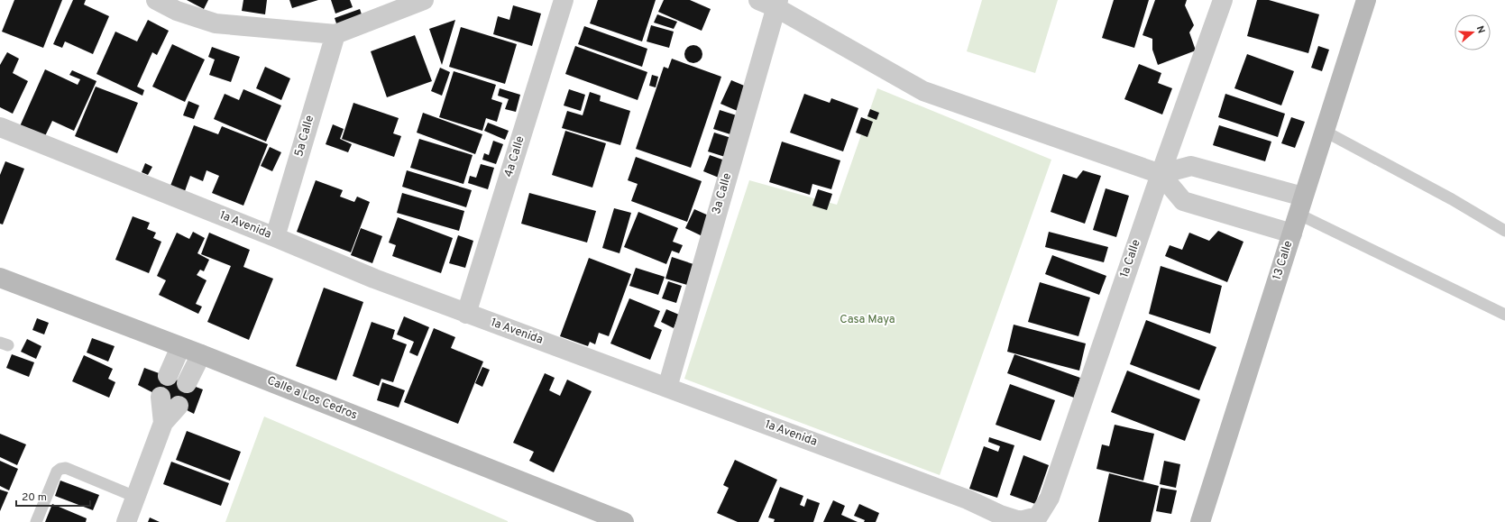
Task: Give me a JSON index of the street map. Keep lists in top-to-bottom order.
{
  "streets": {
    "street": [
      "5a Calle",
      "4a Calle",
      "3a Calle",
      "1a Avenida",
      "1a Calle",
      "13 Calle",
      "Calle a Los Cedros"
    ]
  },
  "crossings": [
    ["5a Calle", "1a Avenida"],
    ["4a Calle", "1a Avenida"],
    ["3a Calle", "1a Avenida"],
    ["1a Avenida", "1a Calle"]
  ],
  "parks": ["Casa Maya"],
  "scale_bar": "20 m",
  "north": "right"
}
